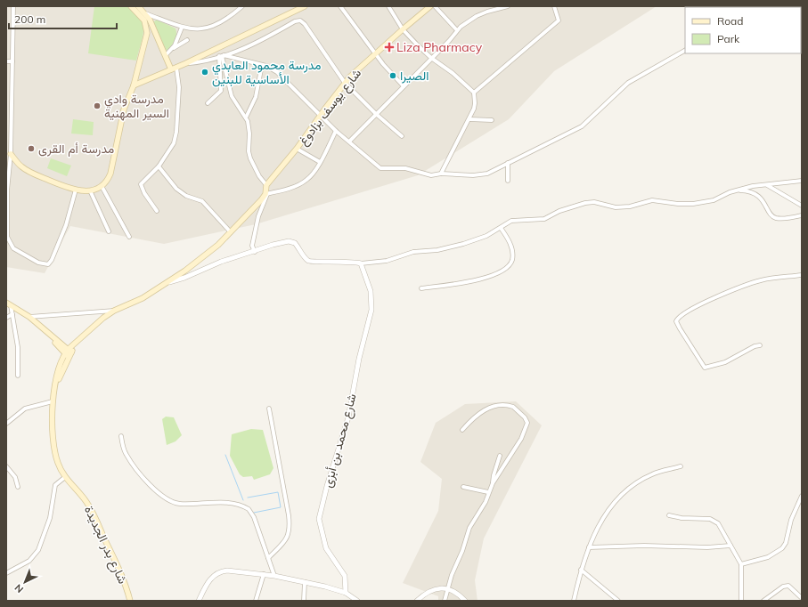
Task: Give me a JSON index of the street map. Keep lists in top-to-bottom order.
{
  "streets": {
    "main road": ["شارع يوسف بزادوغ", "شارع بدر الجديدة"],
    "street": ["شارع محمد بن أبزى"]
  },
  "places": {
    "health": ["Liza Pharmacy"],
    "other": [
      "مدرسة محمود العابدي الأساسية للبنين",
      "الصيرا",
      "مدرسة وادي السير المهنية",
      "مدرسة أم القرى"
    ]
  },
  "legend": ["Road", "Park"],
  "scale_bar": "200 m",
  "north": "bottom left"
}
